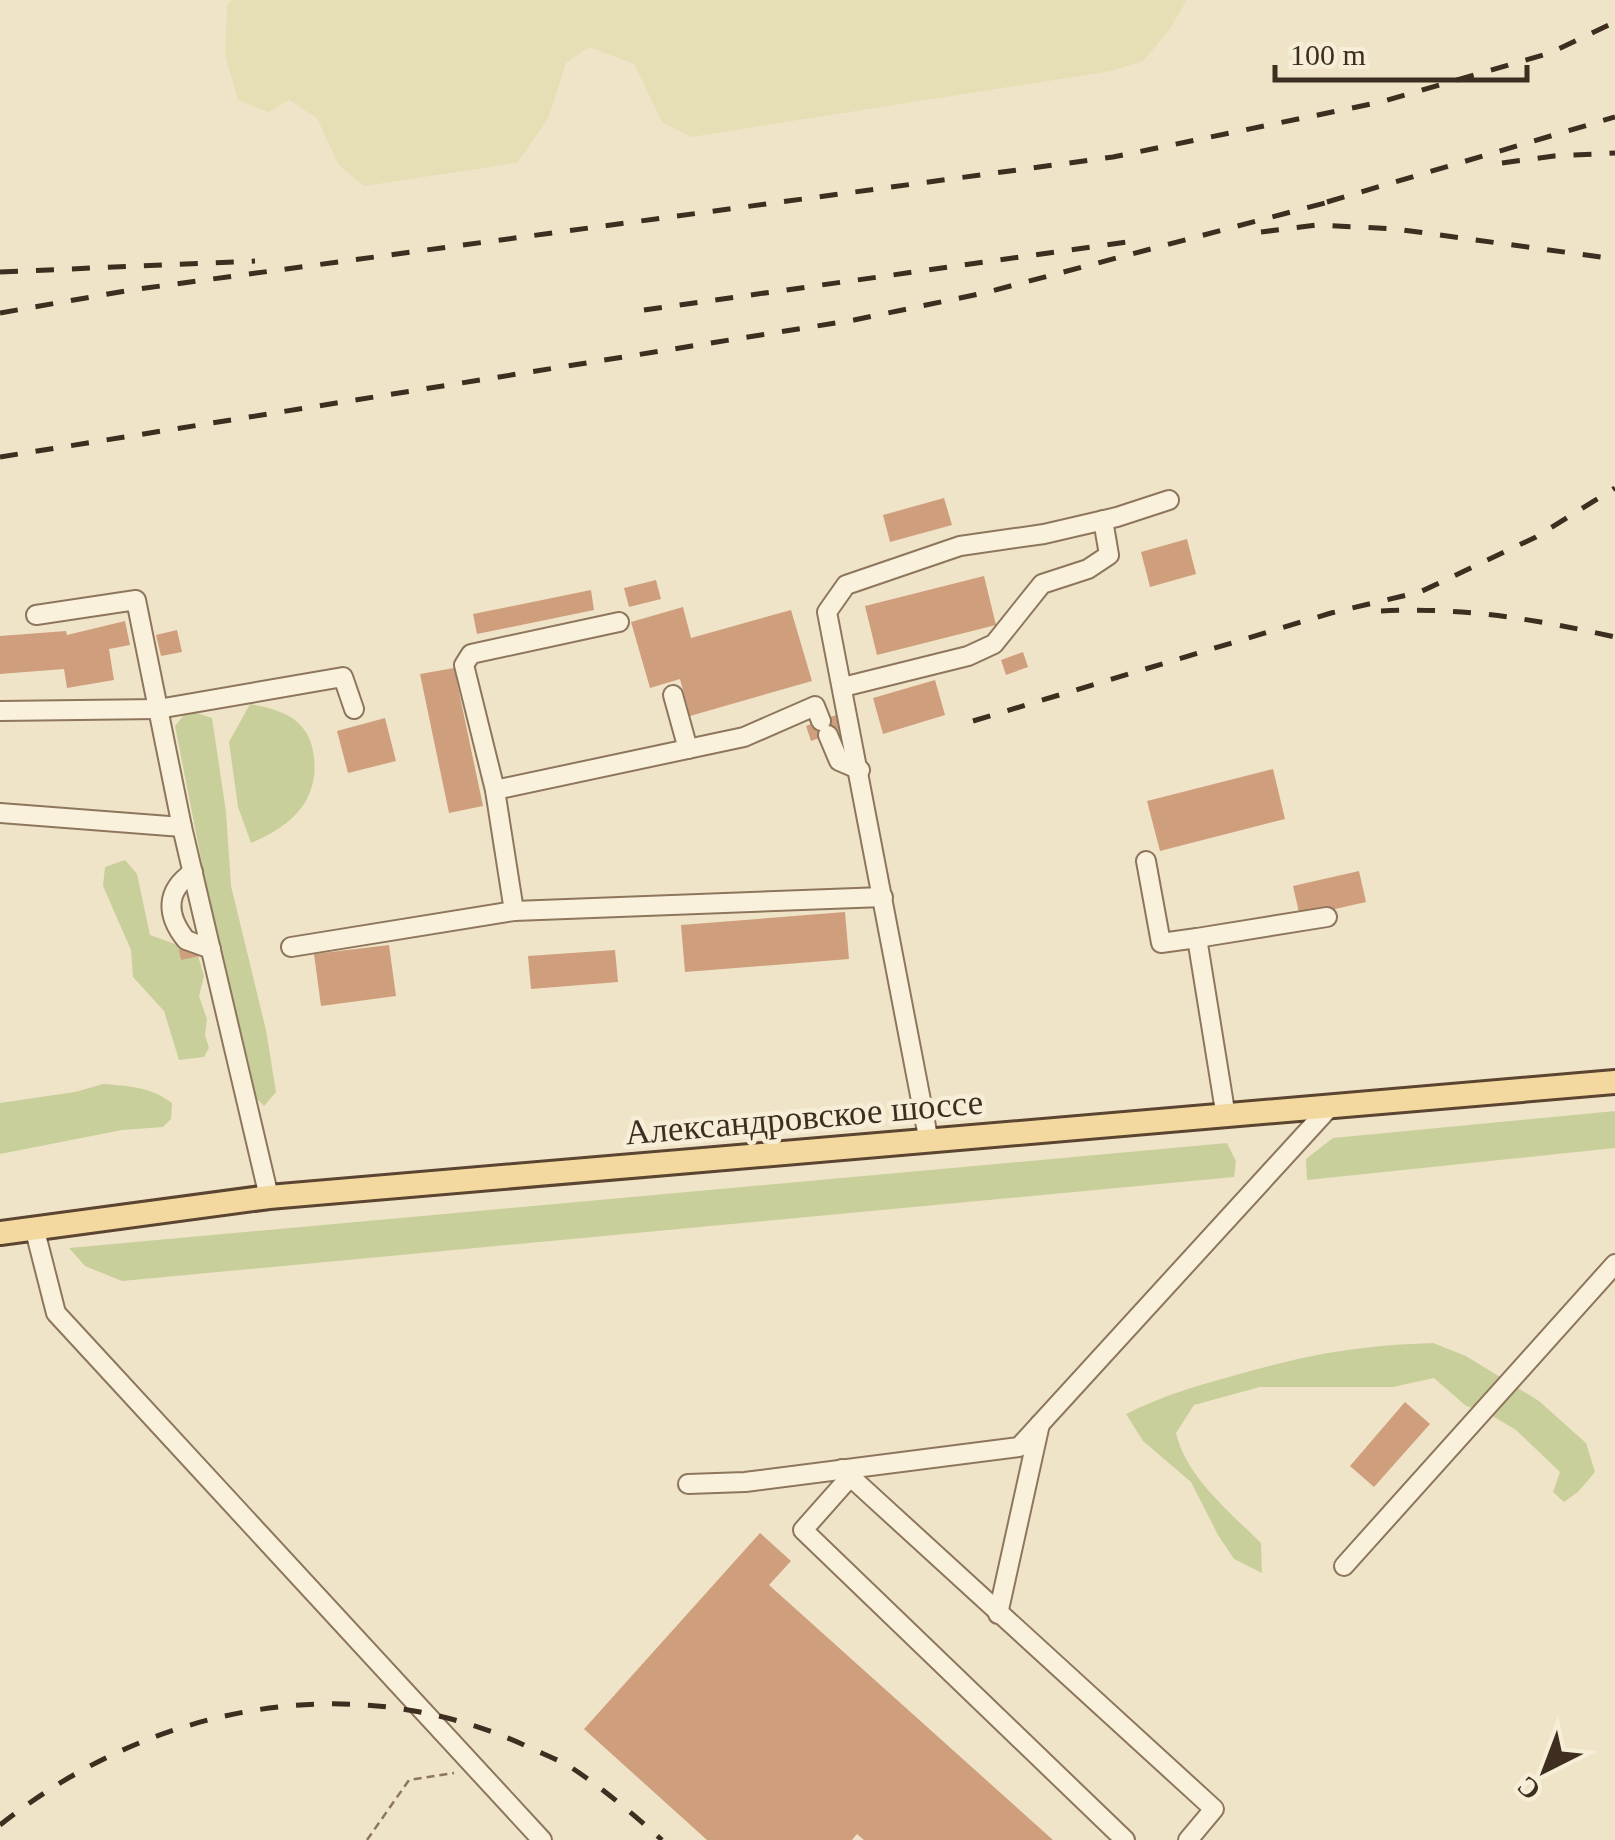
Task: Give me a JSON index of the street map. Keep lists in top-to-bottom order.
{
  "streets": {
    "main road": ["Александровское шоссе"]
  },
  "scale_bar": "100 m",
  "north": "bottom left"
}
